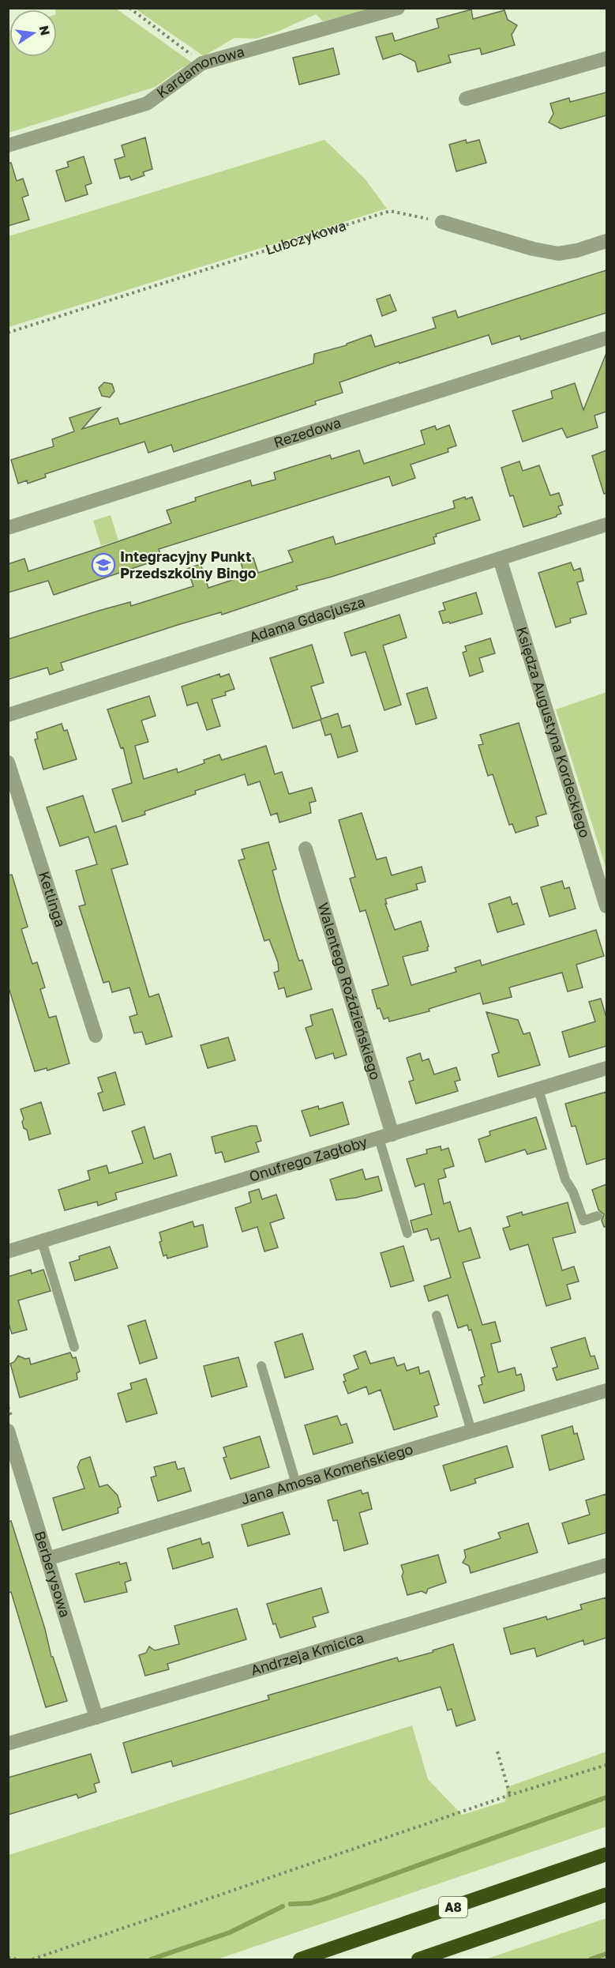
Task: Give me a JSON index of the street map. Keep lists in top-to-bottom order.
{
  "streets": {
    "highway": ["A8"],
    "street": [
      "Kardamonowa",
      "Rezedowa",
      "Adama Gdacjusza",
      "Księdza Augustyna Kordeckiego",
      "Ketlinga",
      "Walentego Roździeńskiego",
      "Onufrego Zagłoby",
      "Jana Amosa Komeńskiego",
      "Berberysowa",
      "Andrzeja Kmicica"
    ],
    "path": ["Lubczykowa"]
  },
  "crossings": [
    ["Adama Gdacjusza", "Księdza Augustyna Kordeckiego"],
    ["Walentego Roździeńskiego", "Onufrego Zagłoby"],
    ["Jana Amosa Komeńskiego", "Berberysowa"],
    ["Berberysowa", "Andrzeja Kmicica"]
  ],
  "places": {
    "school or university": ["Integracyjny Punkt Przedszkolny Bingo"]
  },
  "north": "right"
}
